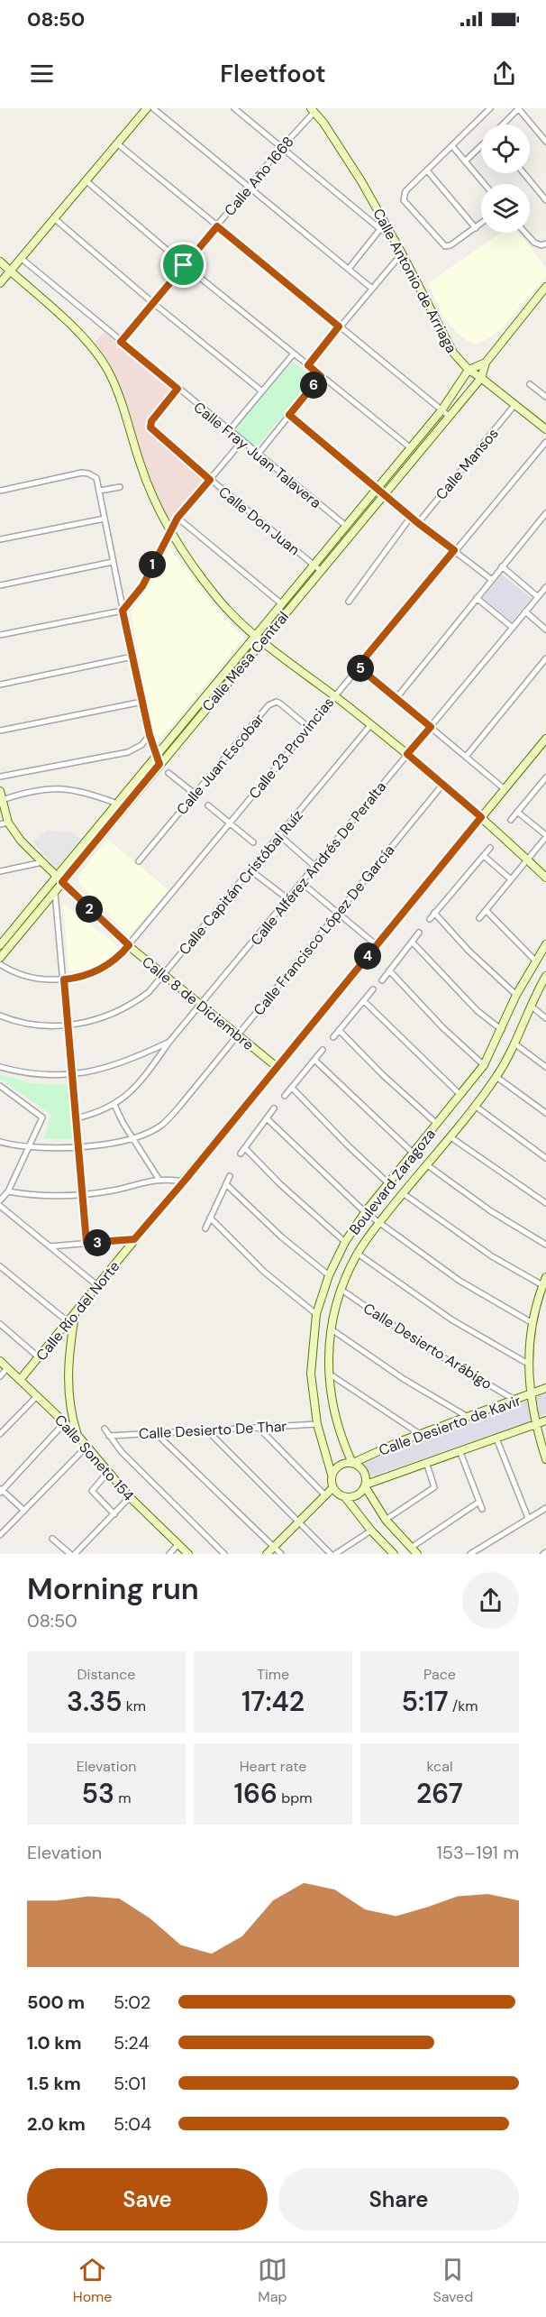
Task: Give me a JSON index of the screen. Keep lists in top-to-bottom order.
{
  "streets": {
    "main road": [
      "Calle Antonio de Arriaga",
      "Calle Mesa Central",
      "Calle 8 de Diciembre",
      "Boulevard Zaragoza",
      "Calle Río del Norte",
      "Calle Desierto de Kavir",
      "Calle Soneto 154"
    ],
    "street": [
      "Calle Año 1668",
      "Calle Fray Juan Talavera",
      "Calle Mansos",
      "Calle Don Juan",
      "Calle 23 Provincias",
      "Calle Juan Escobar",
      "Calle Alférez Andrés De Peralta",
      "Calle Capitán Cristóbal Ruíz",
      "Calle Francisco López De García",
      "Calle Desierto Arábigo",
      "Calle Desierto De Thar"
    ]
  },
  "crossings": [
    ["Calle Año 1668", "Calle Antonio de Arriaga"],
    ["Calle Año 1668", "Calle Fray Juan Talavera"],
    ["Calle Antonio de Arriaga", "Calle Mansos"],
    ["Calle Antonio de Arriaga", "Calle Mesa Central"],
    ["Calle Fray Juan Talavera", "Calle Don Juan"],
    ["Calle Fray Juan Talavera", "Calle Mesa Central"],
    ["Calle Don Juan", "Calle Mesa Central"],
    ["Calle Mesa Central", "Calle 8 de Diciembre"],
    ["Calle 23 Provincias", "Calle Juan Escobar"],
    ["Calle 23 Provincias", "Calle 8 de Diciembre"],
    ["Calle Alférez Andrés De Peralta", "Calle 8 de Diciembre"],
    ["Calle Capitán Cristóbal Ruíz", "Calle 8 de Diciembre"],
    ["Calle Francisco López De García", "Calle 8 de Diciembre"],
    ["Calle 8 de Diciembre", "Calle Río del Norte"],
    ["Boulevard Zaragoza", "Calle Desierto Arábigo"],
    ["Boulevard Zaragoza", "Calle Desierto de Kavir"],
    ["Boulevard Zaragoza", "Calle Desierto De Thar"],
    ["Calle Río del Norte", "Calle Soneto 154"],
    ["Calle Desierto Arábigo", "Calle Desierto de Kavir"]
  ],
  "page": {
    "status": "08:50",
    "header": "Fleetfoot",
    "pins": [
      "6",
      "1",
      "5",
      "2",
      "4",
      "3"
    ],
    "heading": ["Morning run", "08:50"],
    "stats": [
      ["Distance", "3.35 km"],
      ["Time", "17:42"],
      ["Pace", "5:17 /km"],
      ["Elevation", "53 m"],
      ["Heart rate", "166 bpm"],
      ["kcal", "267"]
    ],
    "chart": ["Elevation", "153–191 m"],
    "list": [
      {
        "name": "500 m",
        "note": "5:02"
      },
      {
        "name": "1.0 km",
        "note": "5:24"
      },
      {
        "name": "1.5 km",
        "note": "5:01"
      },
      {
        "name": "2.0 km",
        "note": "5:04"
      }
    ],
    "buttons": ["Save", "Share"],
    "tabs": ["Home", "Map", "Saved"]
  }
}
